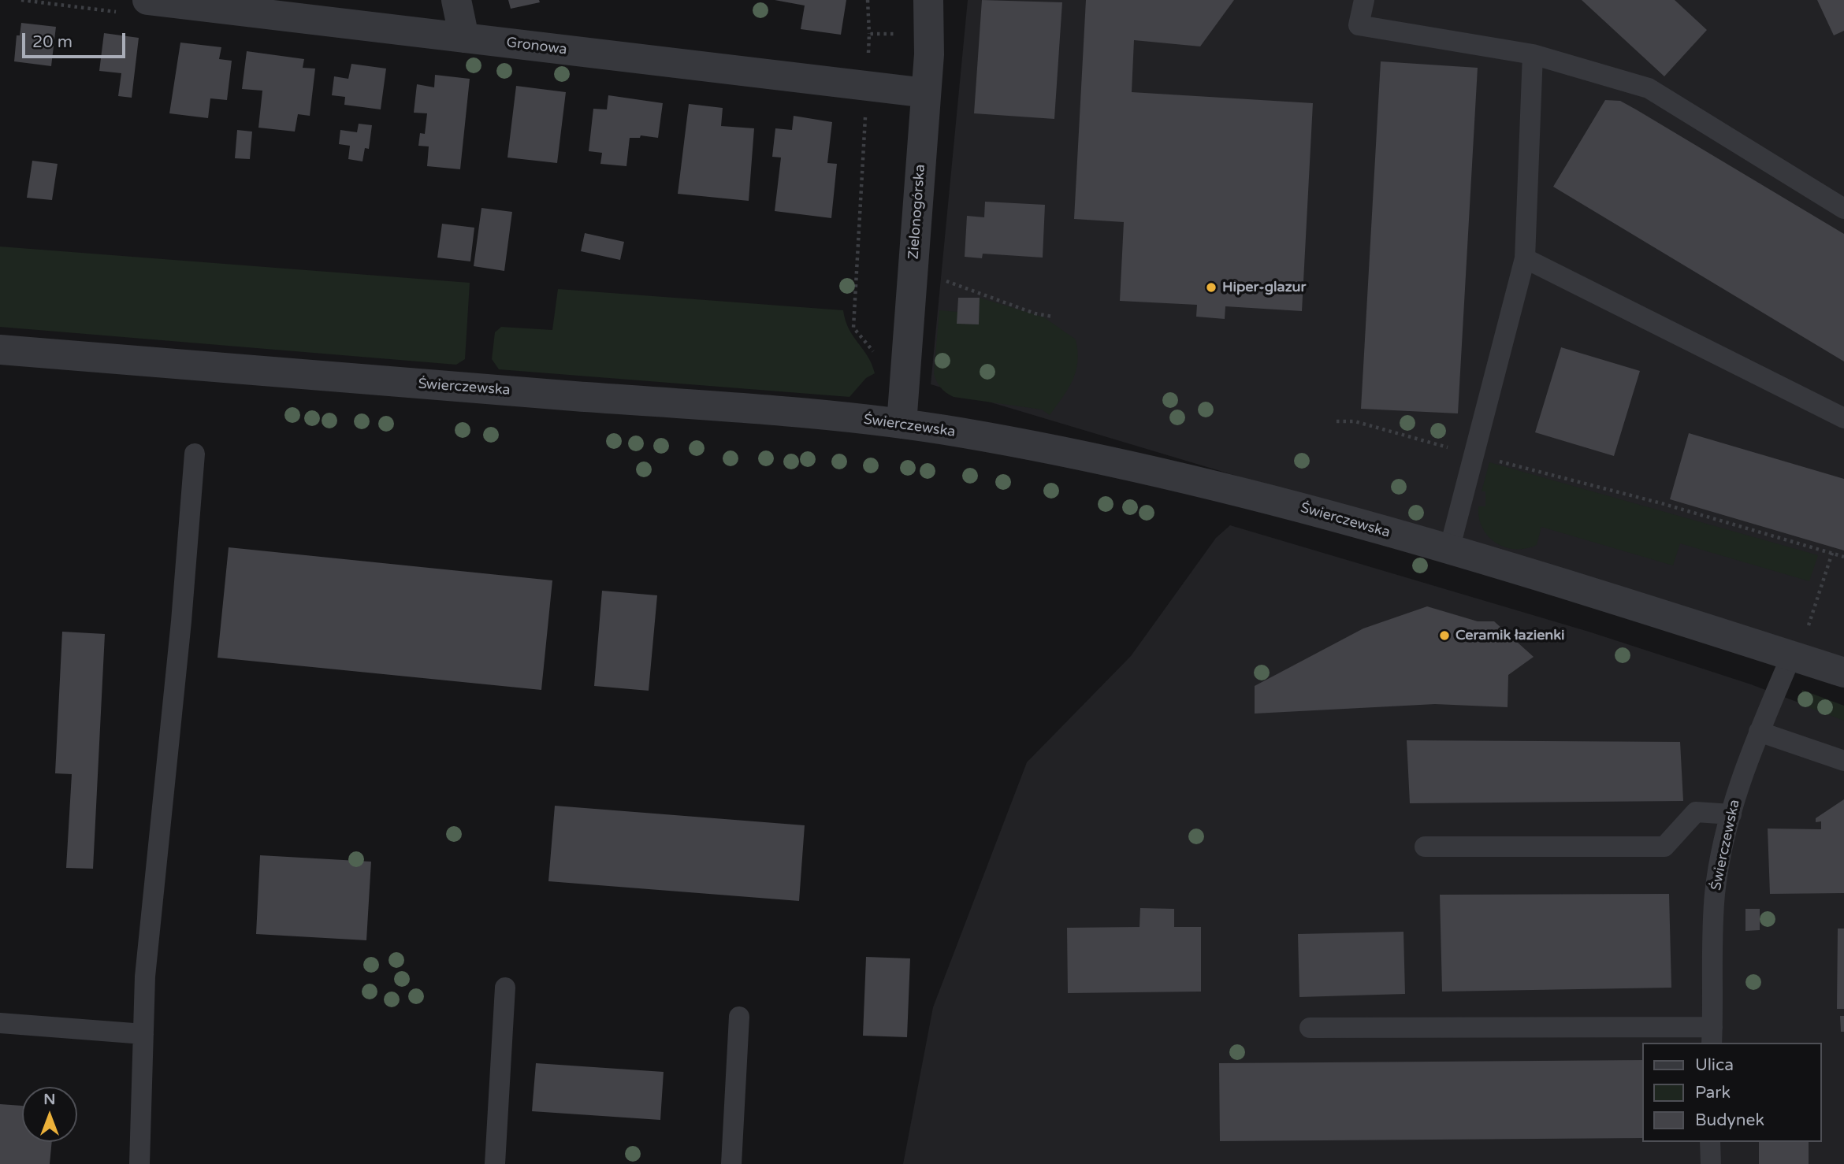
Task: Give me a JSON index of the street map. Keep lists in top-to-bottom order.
{
  "streets": {
    "street": ["Gronowa", "Zielonogórska", "Świerczewska"]
  },
  "crossings": [
    ["Gronowa", "Zielonogórska"],
    ["Zielonogórska", "Świerczewska"]
  ],
  "places": ["Hiper-glazur", "Ceramik łazienki"],
  "legend": ["Ulica", "Park", "Budynek"],
  "scale_bar": "20 m",
  "north": "top"
}
